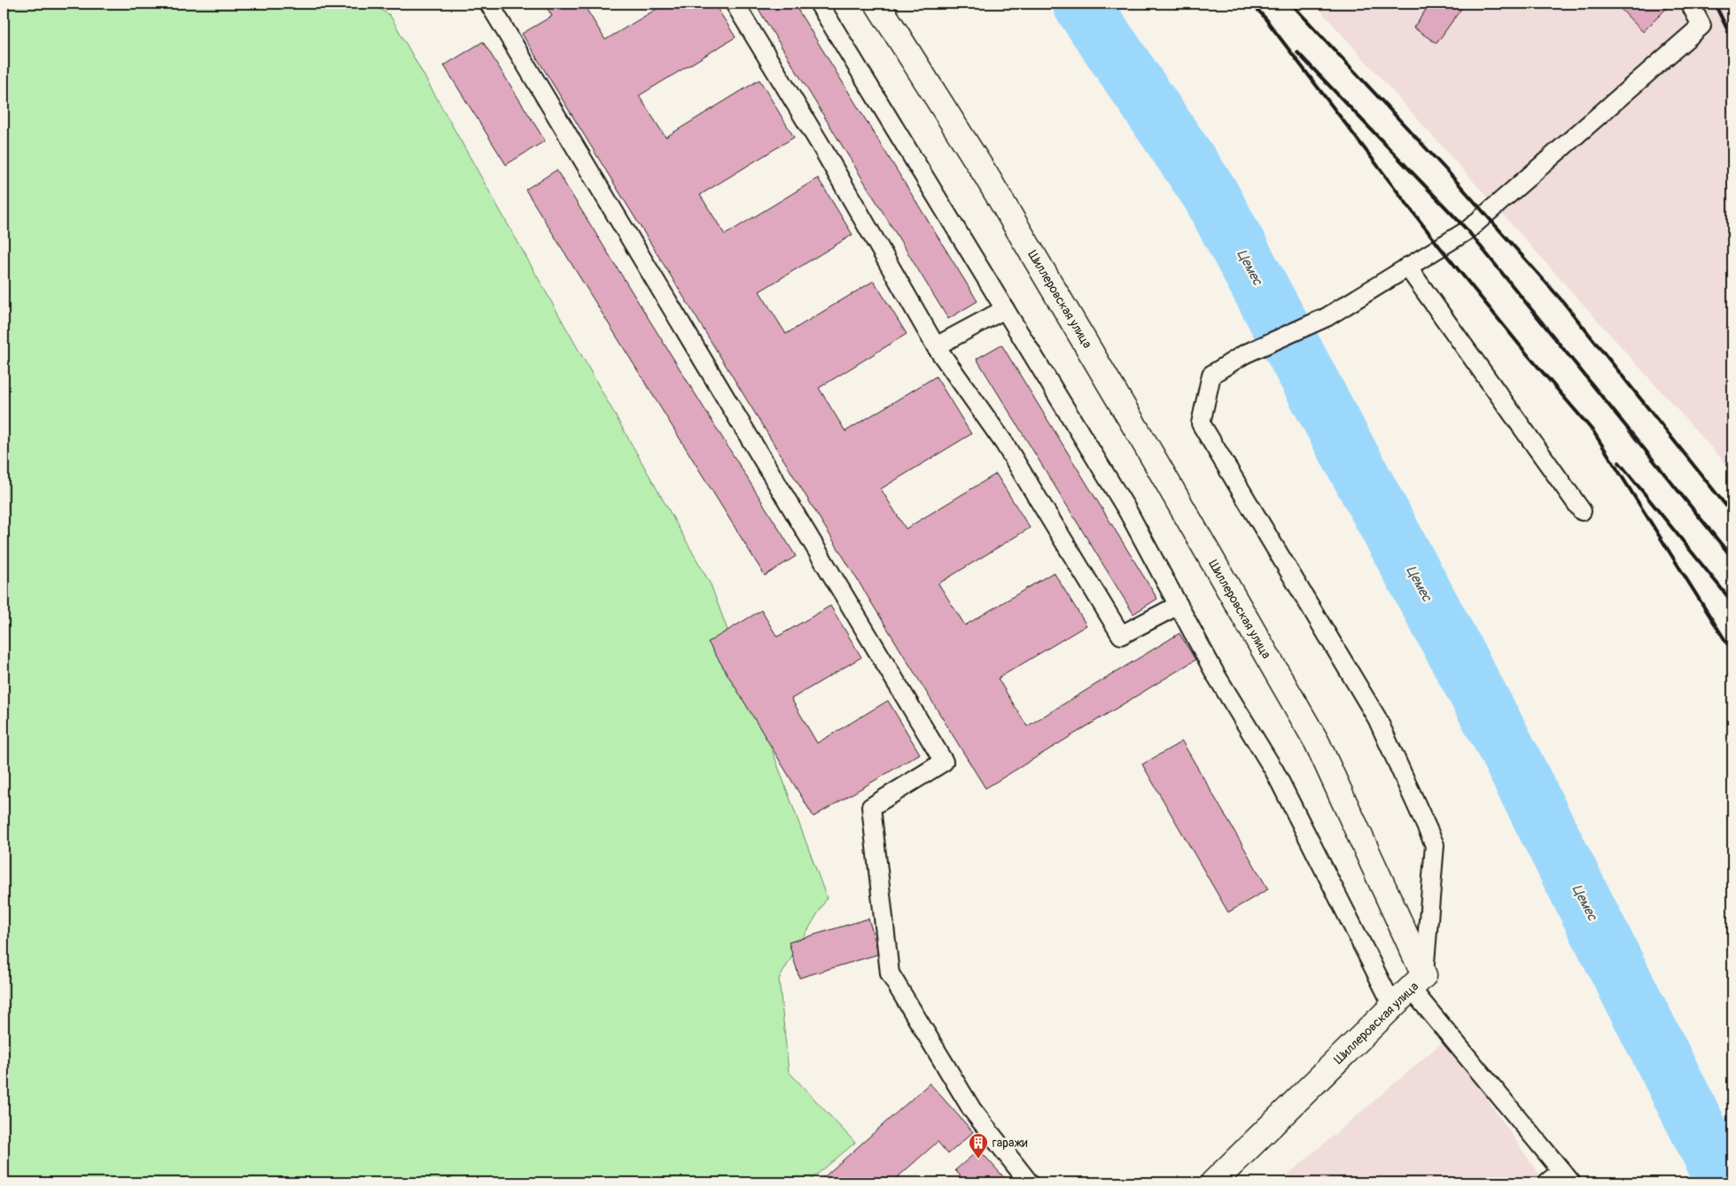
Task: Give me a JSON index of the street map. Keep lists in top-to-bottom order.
{
  "streets": {
    "street": ["Шиллеровская улица"]
  },
  "water": ["Цемес"],
  "places": {
    "building": ["гаражи"]
  }
}
